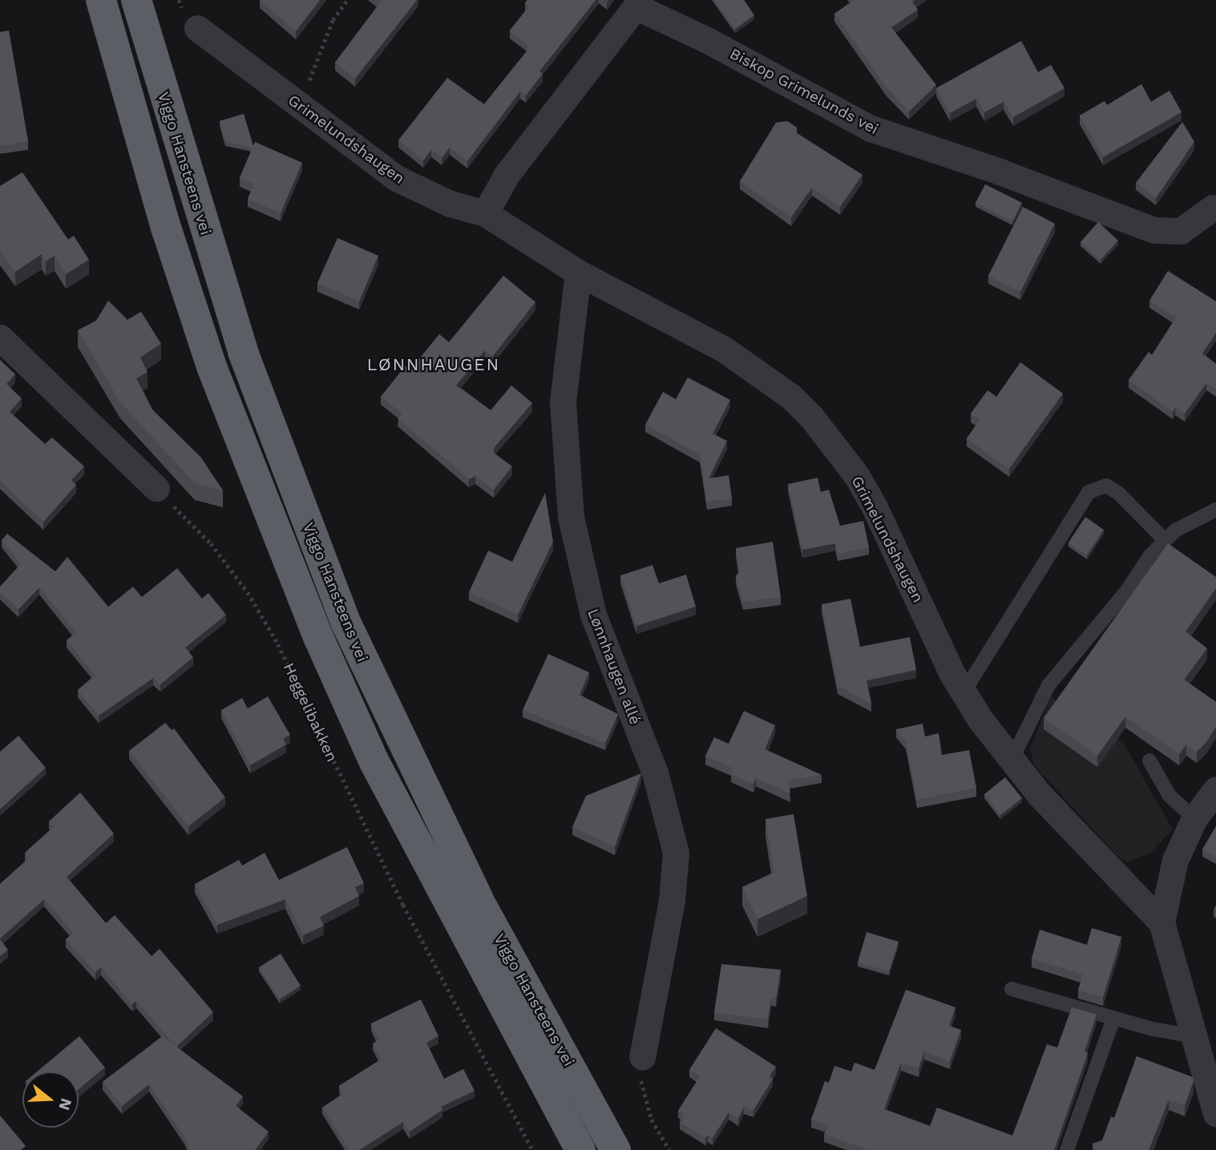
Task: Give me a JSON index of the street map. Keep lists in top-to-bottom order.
{
  "streets": {
    "highway": ["Viggo Hansteens vei"],
    "street": ["Biskop Grimelunds vei", "Grimelundshaugen", "Lønnhaugen allé"],
    "path": ["Heggelibakken"]
  },
  "crossings": [
    ["Biskop Grimelunds vei", "Grimelundshaugen"],
    ["Grimelundshaugen", "Lønnhaugen allé"]
  ],
  "districts": ["LØNNHAUGEN"],
  "north": "right"
}
